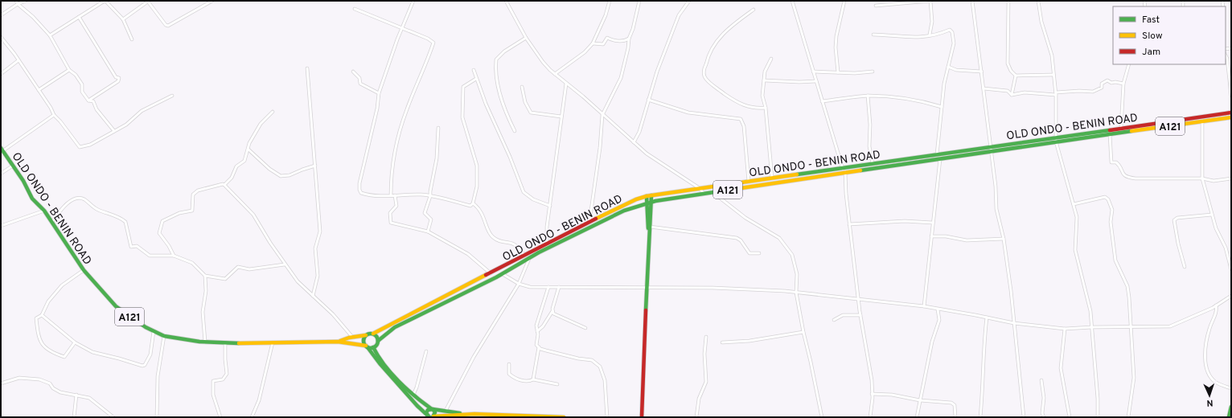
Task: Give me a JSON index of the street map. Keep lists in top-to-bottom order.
{
  "streets": {
    "main road": ["OLD ONDO - BENIN ROAD", "A121"]
  },
  "legend": ["Fast", "Slow", "Jam"],
  "north": "bottom"
}
